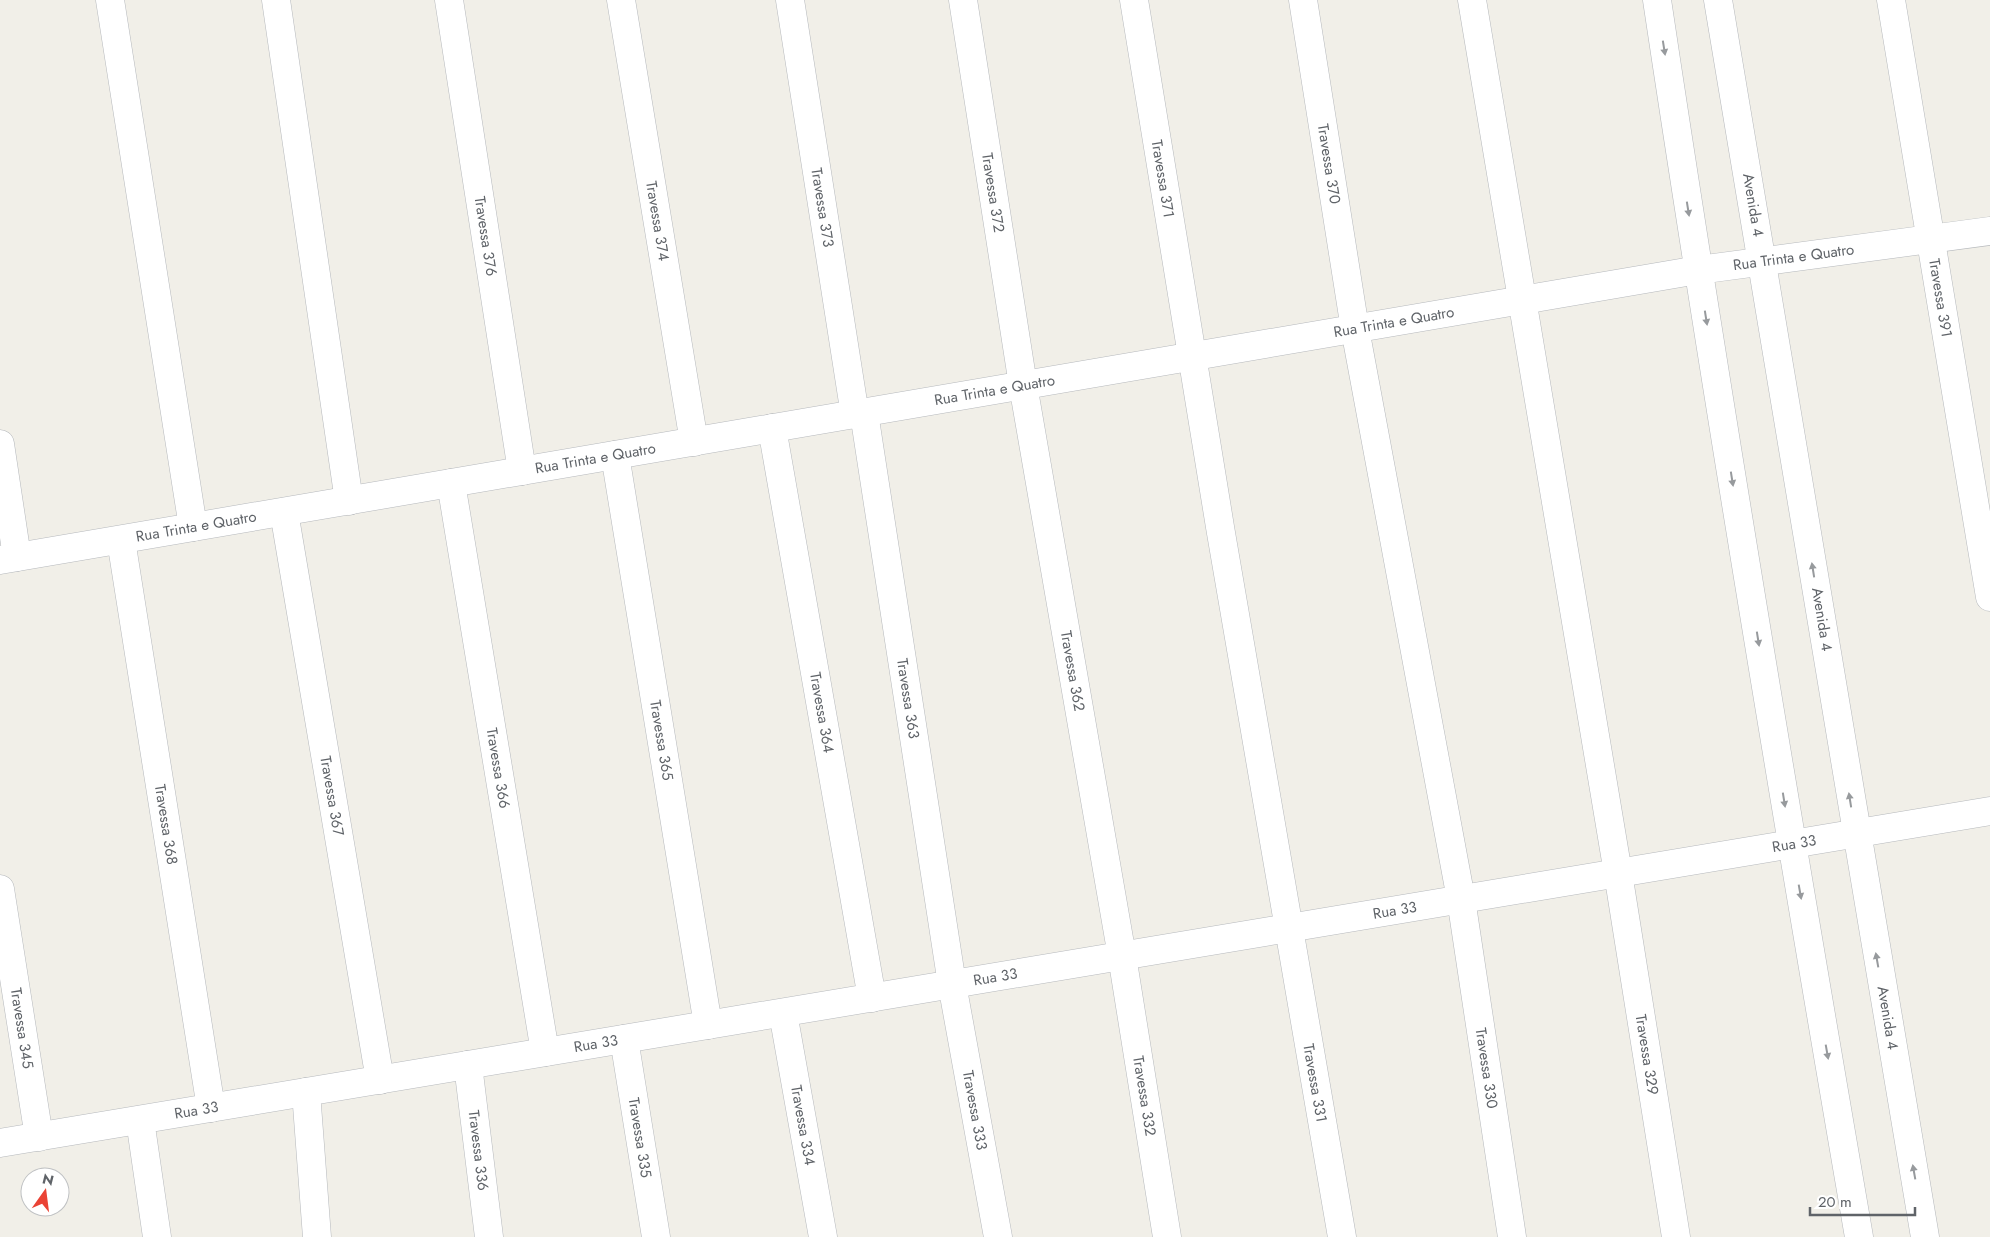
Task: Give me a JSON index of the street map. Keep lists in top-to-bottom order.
{
  "streets": {
    "street": [
      "Travessa 370",
      "Travessa 371",
      "Travessa 372",
      "Avenida 4",
      "Travessa 373",
      "Travessa 374",
      "Travessa 376",
      "Rua Trinta e Quatro",
      "Travessa 391",
      "Travessa 362",
      "Travessa 363",
      "Travessa 364",
      "Travessa 365",
      "Travessa 366",
      "Travessa 367",
      "Travessa 368",
      "Rua 33",
      "Travessa 345",
      "Travessa 329",
      "Travessa 330",
      "Travessa 331",
      "Travessa 332",
      "Travessa 333",
      "Travessa 334",
      "Travessa 335",
      "Travessa 336"
    ]
  },
  "crossings": [
    ["Travessa 370", "Rua Trinta e Quatro"],
    ["Travessa 370", "Rua 33"],
    ["Travessa 370", "Travessa 330"],
    ["Travessa 371", "Rua Trinta e Quatro"],
    ["Travessa 371", "Rua 33"],
    ["Travessa 371", "Travessa 331"],
    ["Travessa 372", "Rua Trinta e Quatro"],
    ["Travessa 372", "Travessa 362"],
    ["Avenida 4", "Rua Trinta e Quatro"],
    ["Avenida 4", "Rua 33"],
    ["Travessa 373", "Rua Trinta e Quatro"],
    ["Travessa 373", "Travessa 363"],
    ["Travessa 374", "Rua Trinta e Quatro"],
    ["Travessa 376", "Rua Trinta e Quatro"],
    ["Rua Trinta e Quatro", "Travessa 391"],
    ["Rua Trinta e Quatro", "Travessa 362"],
    ["Rua Trinta e Quatro", "Travessa 363"],
    ["Rua Trinta e Quatro", "Travessa 364"],
    ["Rua Trinta e Quatro", "Travessa 365"],
    ["Rua Trinta e Quatro", "Travessa 366"],
    ["Rua Trinta e Quatro", "Travessa 367"],
    ["Rua Trinta e Quatro", "Travessa 368"],
    ["Rua Trinta e Quatro", "Travessa 329"],
    ["Travessa 362", "Rua 33"],
    ["Travessa 362", "Travessa 332"],
    ["Travessa 363", "Rua 33"],
    ["Travessa 363", "Travessa 333"],
    ["Travessa 364", "Rua 33"],
    ["Travessa 365", "Rua 33"],
    ["Travessa 366", "Rua 33"],
    ["Travessa 367", "Rua 33"],
    ["Travessa 368", "Rua 33"],
    ["Rua 33", "Travessa 345"],
    ["Rua 33", "Travessa 329"],
    ["Rua 33", "Travessa 330"],
    ["Rua 33", "Travessa 331"],
    ["Rua 33", "Travessa 332"],
    ["Rua 33", "Travessa 333"],
    ["Rua 33", "Travessa 334"],
    ["Rua 33", "Travessa 335"],
    ["Rua 33", "Travessa 336"]
  ],
  "scale_bar": "20 m",
  "north": "top"
}
